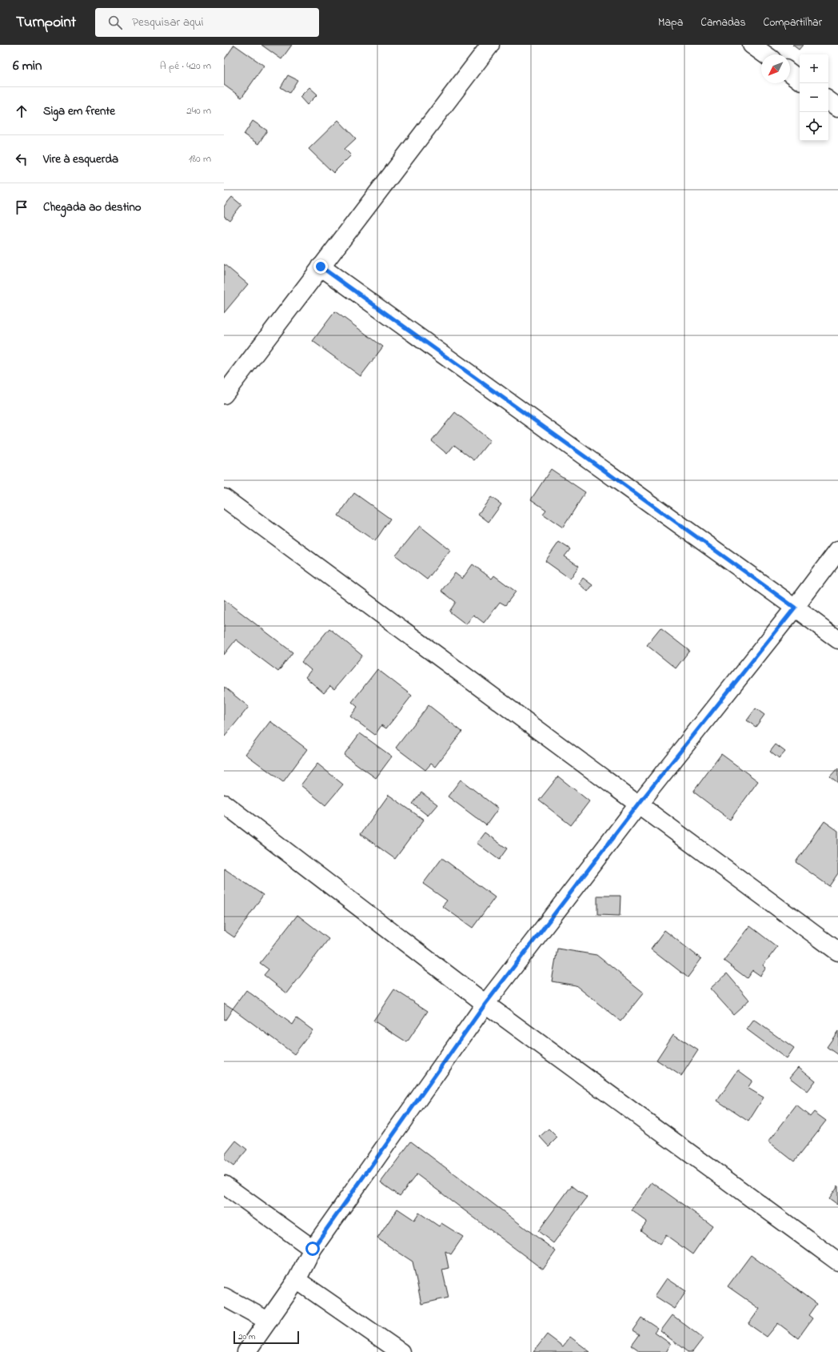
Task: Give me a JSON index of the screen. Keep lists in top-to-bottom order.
{
  "scale_bar": "20 m",
  "north": "bottom left",
  "page": {
    "header": "Turnpoint",
    "search": "Pesquisar aqui",
    "nav": ["Mapa", "Camadas", "Compartilhar"],
    "heading": ["6 min", "A pé · 420 m"],
    "map_buttons": ["+", "−"],
    "list": [
      ["Siga em frente", "240 m"],
      ["Vire à esquerda", "180 m"],
      "Chegada ao destino"
    ],
    "scale": "20 m"
  }
}
